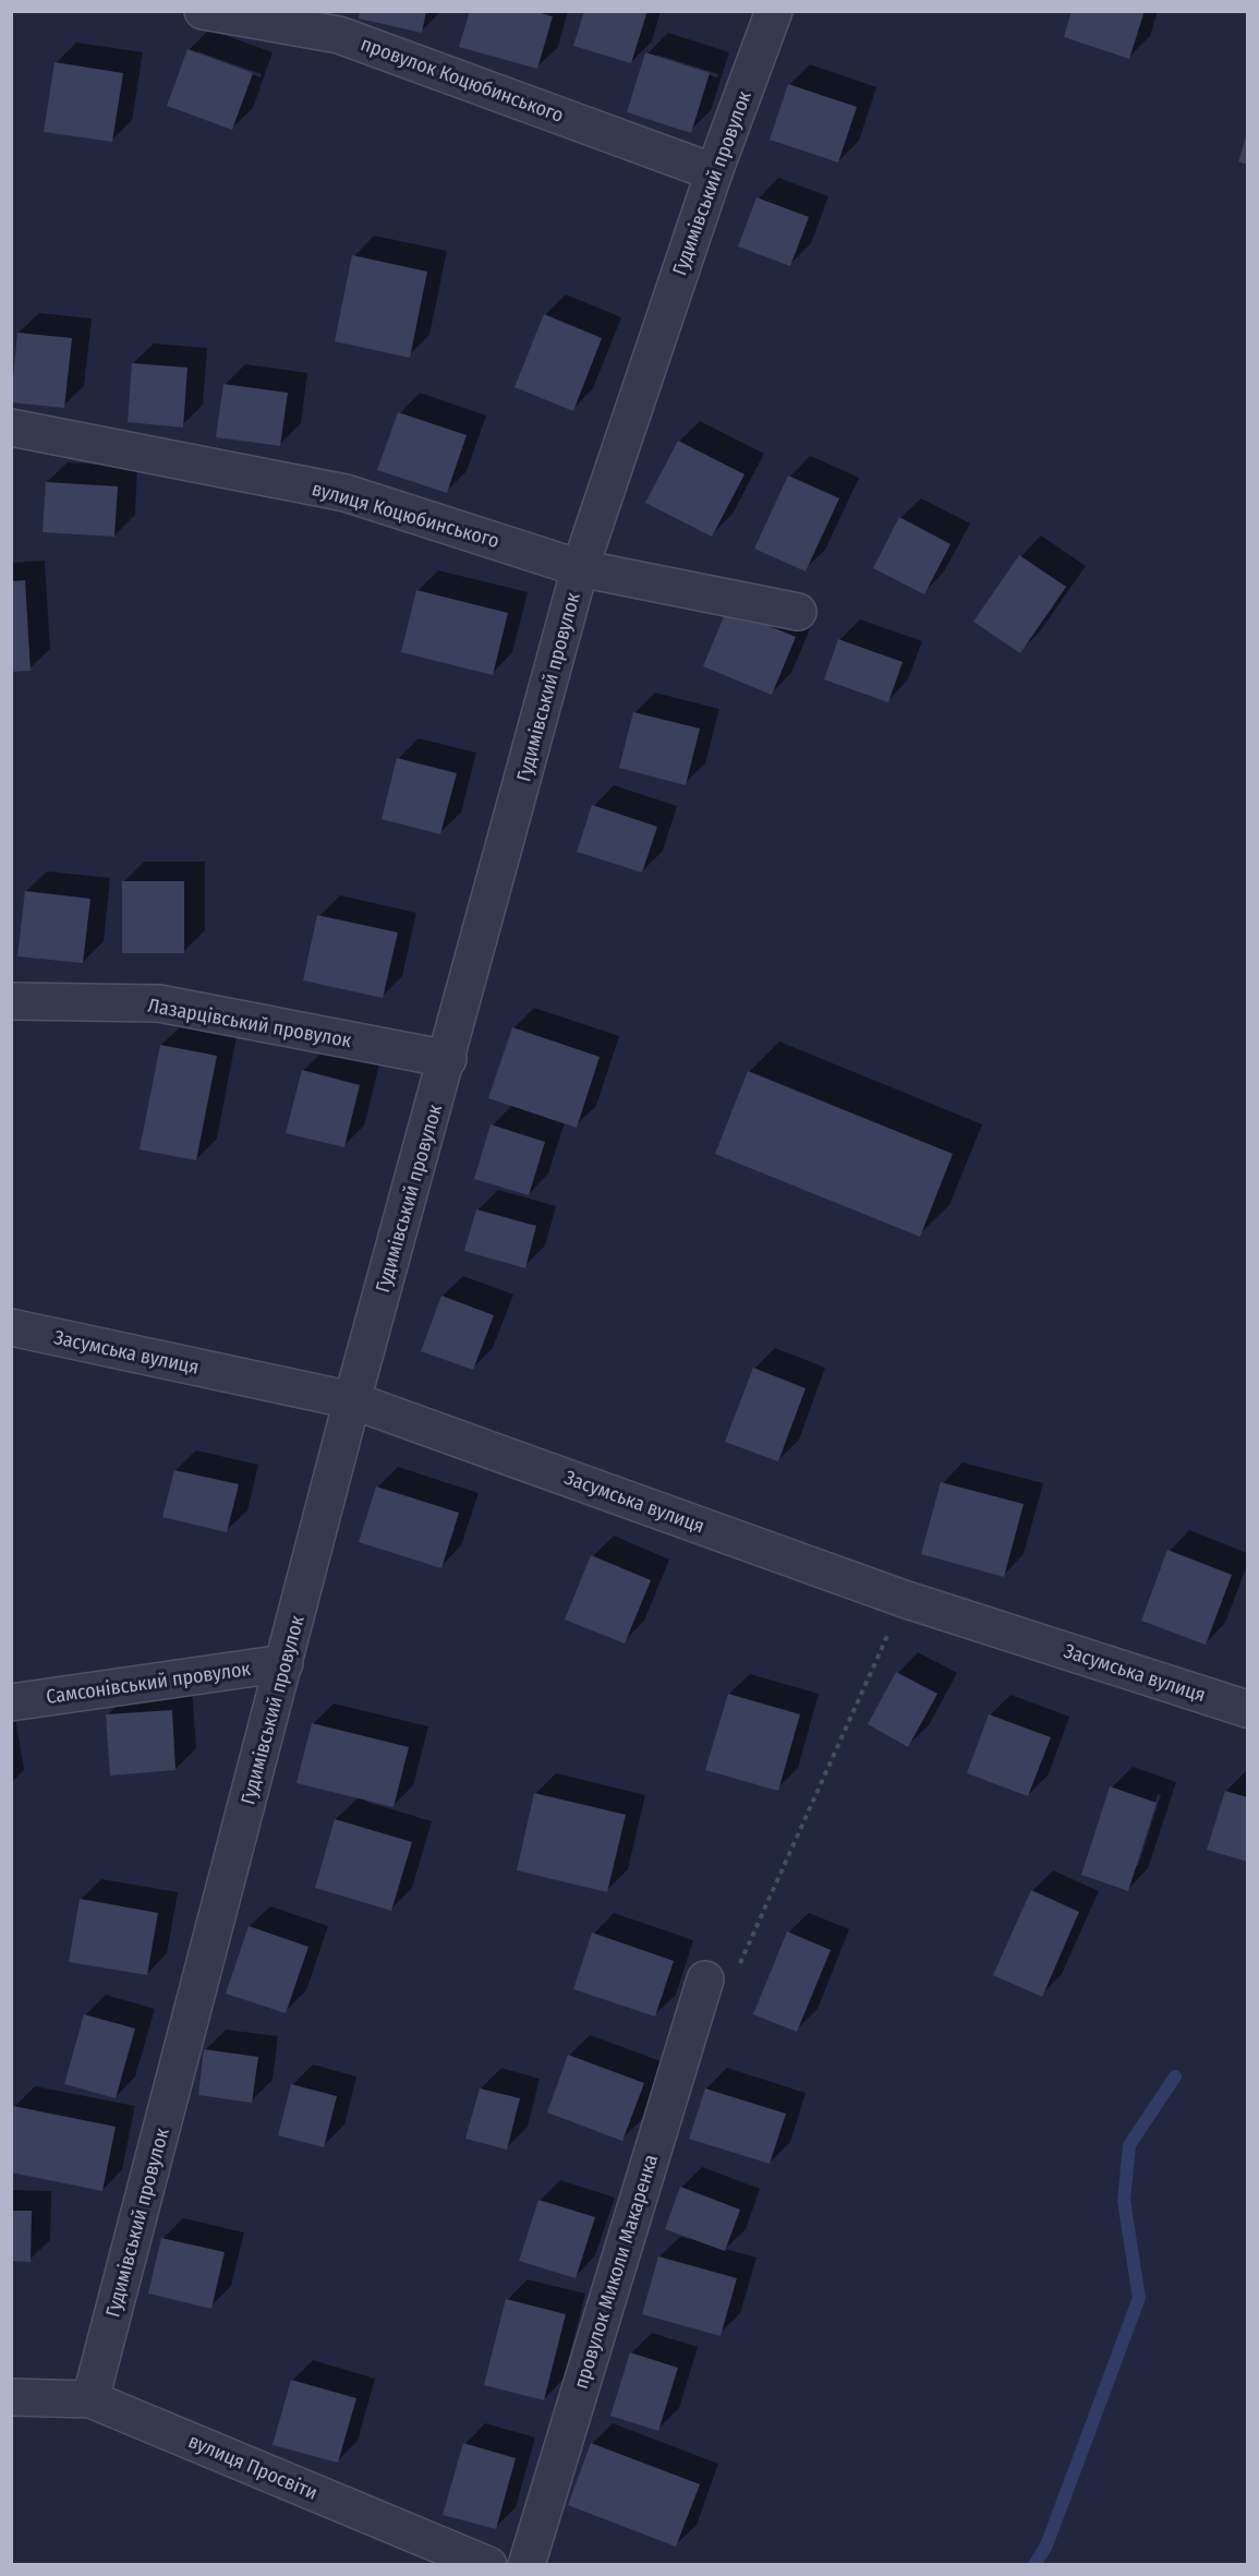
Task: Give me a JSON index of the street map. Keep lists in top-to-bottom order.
{
  "streets": {
    "street": [
      "провулок Коцюбинського",
      "Гудимівський провулок",
      "вулиця Коцюбинського",
      "Лазарцівський провулок",
      "Засумська вулиця",
      "Самсонівський провулок",
      "провулок Миколи Макаренка",
      "вулиця Просвіти"
    ]
  },
  "crossings": [
    ["провулок Коцюбинського", "Гудимівський провулок"],
    ["Гудимівський провулок", "вулиця Коцюбинського"],
    ["Гудимівський провулок", "Лазарцівський провулок"],
    ["Гудимівський провулок", "Засумська вулиця"],
    ["Гудимівський провулок", "Самсонівський провулок"],
    ["Гудимівський провулок", "вулиця Просвіти"]
  ]
}
